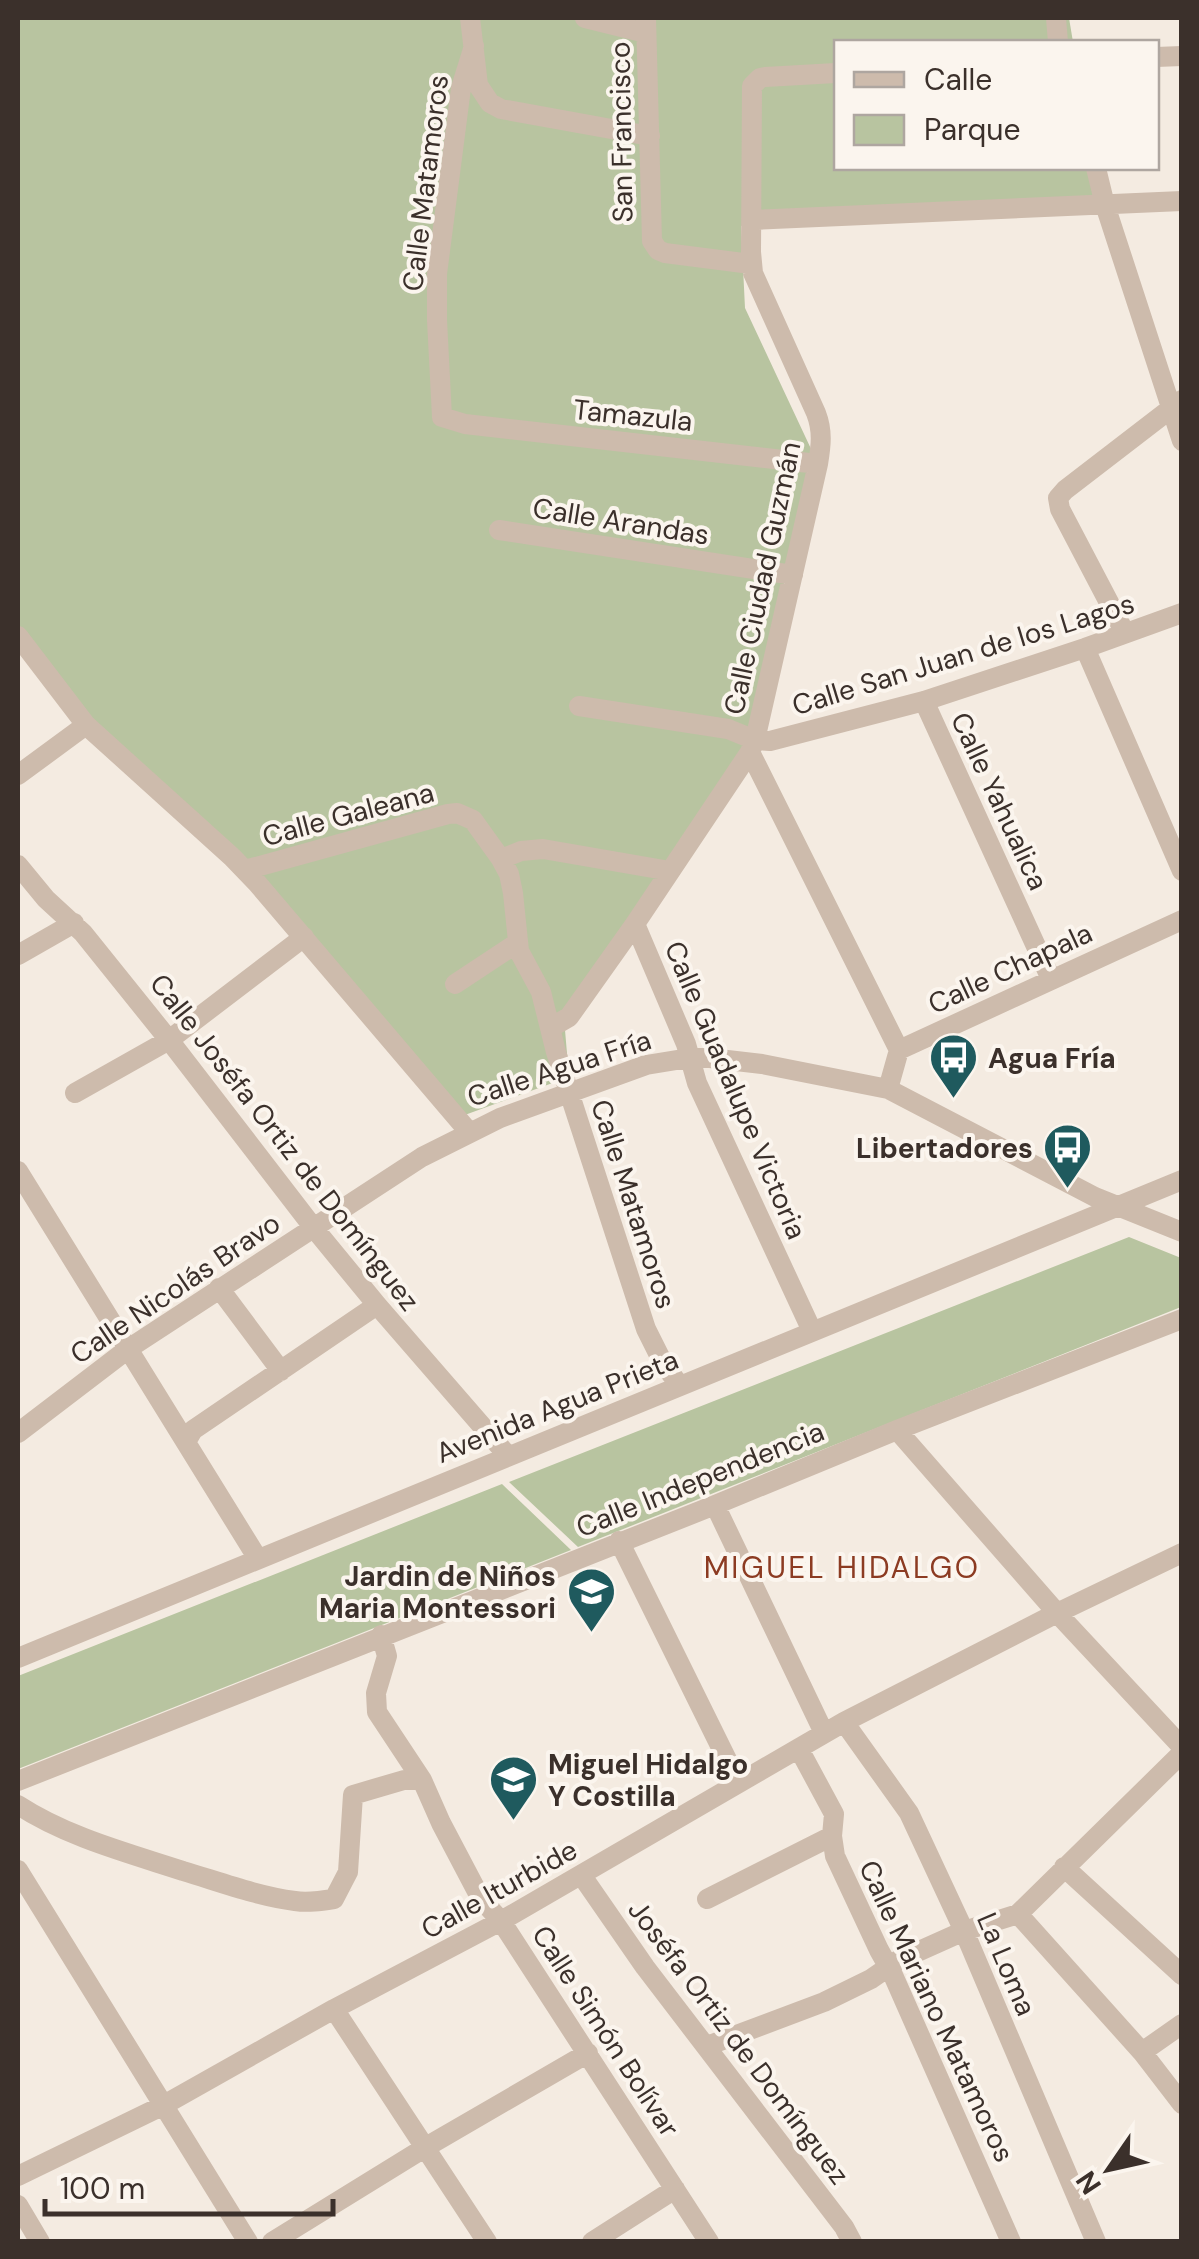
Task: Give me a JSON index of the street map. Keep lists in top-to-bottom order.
{
  "streets": {
    "street": [
      "San Francisco",
      "Calle Matamoros",
      "Tamazula",
      "Calle Arandas",
      "Calle Ciudad Guzmán",
      "Calle San Juan de los Lagos",
      "Calle Yahualica",
      "Calle Galeana",
      "Calle Chapala",
      "Calle Agua Fría",
      "Calle Guadalupe Victoria",
      "Calle Joséfa Ortiz de Domínguez",
      "Calle Nicolás Bravo",
      "Avenida Agua Prieta",
      "Calle Independencia",
      "Calle Iturbide",
      "La Loma",
      "Calle Mariano Matamoros",
      "Calle Simón Bolívar",
      "Joséfa Ortiz de Domínguez"
    ]
  },
  "crossings": [
    ["San Francisco", "Calle Ciudad Guzmán"],
    ["Calle Matamoros", "Tamazula"],
    ["Calle Matamoros", "Calle Galeana"],
    ["Calle Matamoros", "Calle Agua Fría"],
    ["Calle Matamoros", "Avenida Agua Prieta"],
    ["Tamazula", "Calle Ciudad Guzmán"],
    ["Calle Arandas", "Calle Ciudad Guzmán"],
    ["Calle Ciudad Guzmán", "Calle San Juan de los Lagos"],
    ["Calle Ciudad Guzmán", "Calle Chapala"],
    ["Calle San Juan de los Lagos", "Calle Yahualica"],
    ["Calle Yahualica", "Calle Chapala"],
    ["Calle Galeana", "Calle Agua Fría"],
    ["Calle Agua Fría", "Calle Guadalupe Victoria"],
    ["Calle Agua Fría", "Calle Nicolás Bravo"],
    ["Calle Agua Fría", "Avenida Agua Prieta"],
    ["Calle Guadalupe Victoria", "Avenida Agua Prieta"],
    ["Calle Joséfa Ortiz de Domínguez", "Calle Nicolás Bravo"],
    ["Calle Joséfa Ortiz de Domínguez", "Avenida Agua Prieta"],
    ["Calle Independencia", "Calle Simón Bolívar"],
    ["Calle Iturbide", "La Loma"],
    ["Calle Iturbide", "Calle Mariano Matamoros"],
    ["Calle Iturbide", "Calle Simón Bolívar"],
    ["Calle Iturbide", "Joséfa Ortiz de Domínguez"]
  ],
  "districts": ["MIGUEL HIDALGO"],
  "places": {
    "bus stop": ["Agua Fría", "Libertadores"],
    "school or university": ["Jardin de Niños Maria Montessori", "Miguel Hidalgo Y Costilla"]
  },
  "legend": ["Calle", "Parque"],
  "scale_bar": "100 m",
  "north": "bottom left"
}
